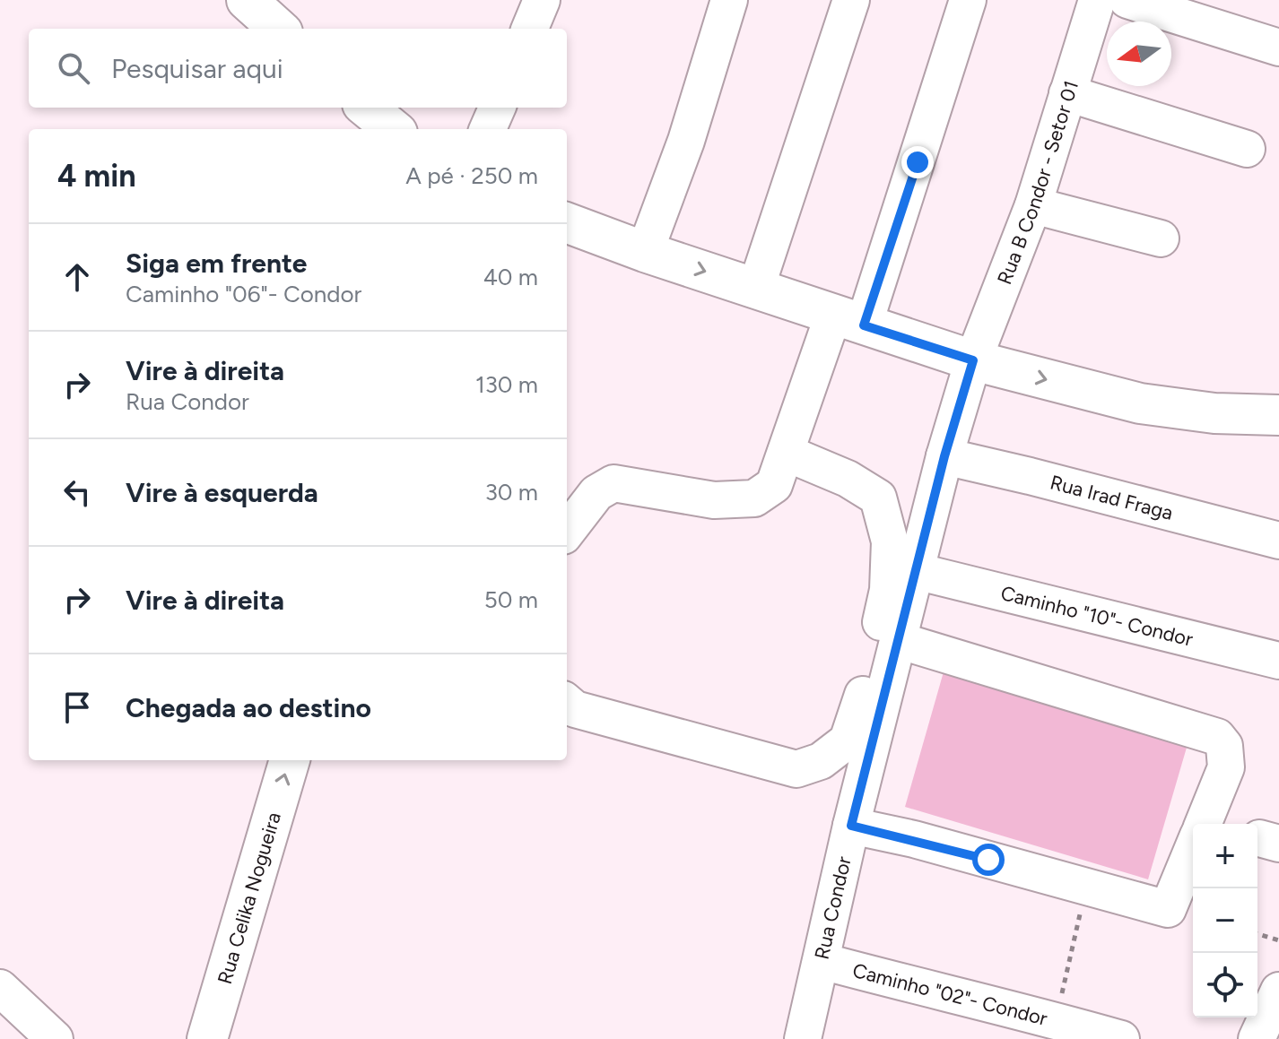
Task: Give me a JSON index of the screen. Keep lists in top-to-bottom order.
{
  "streets": {
    "main road": ["Rua Celika Nogueira"],
    "street": [
      "Rua B Condor - Setor 01",
      "Rua Irad Fraga",
      "Caminho \"10\"- Condor",
      "Rua Condor",
      "Caminho \"02\"- Condor"
    ]
  },
  "crossings": [
    ["Rua B Condor - Setor 01", "Rua Condor"],
    ["Rua Irad Fraga", "Rua Condor"],
    ["Caminho \"10\"- Condor", "Rua Condor"],
    ["Rua Condor", "Caminho \"02\"- Condor"]
  ],
  "one_way": ["Rua Celika Nogueira"],
  "north": "left",
  "page": {
    "search": "Pesquisar aqui",
    "heading": ["4 min", "A pé · 250 m"],
    "list": [
      ["Siga em frente", "Caminho \"06\"- Condor", "40 m"],
      ["Vire à direita", "Rua Condor", "130 m"],
      ["Vire à esquerda", "30 m"],
      ["Vire à direita", "50 m"],
      "Chegada ao destino"
    ],
    "map_buttons": ["+", "−"]
  }
}
